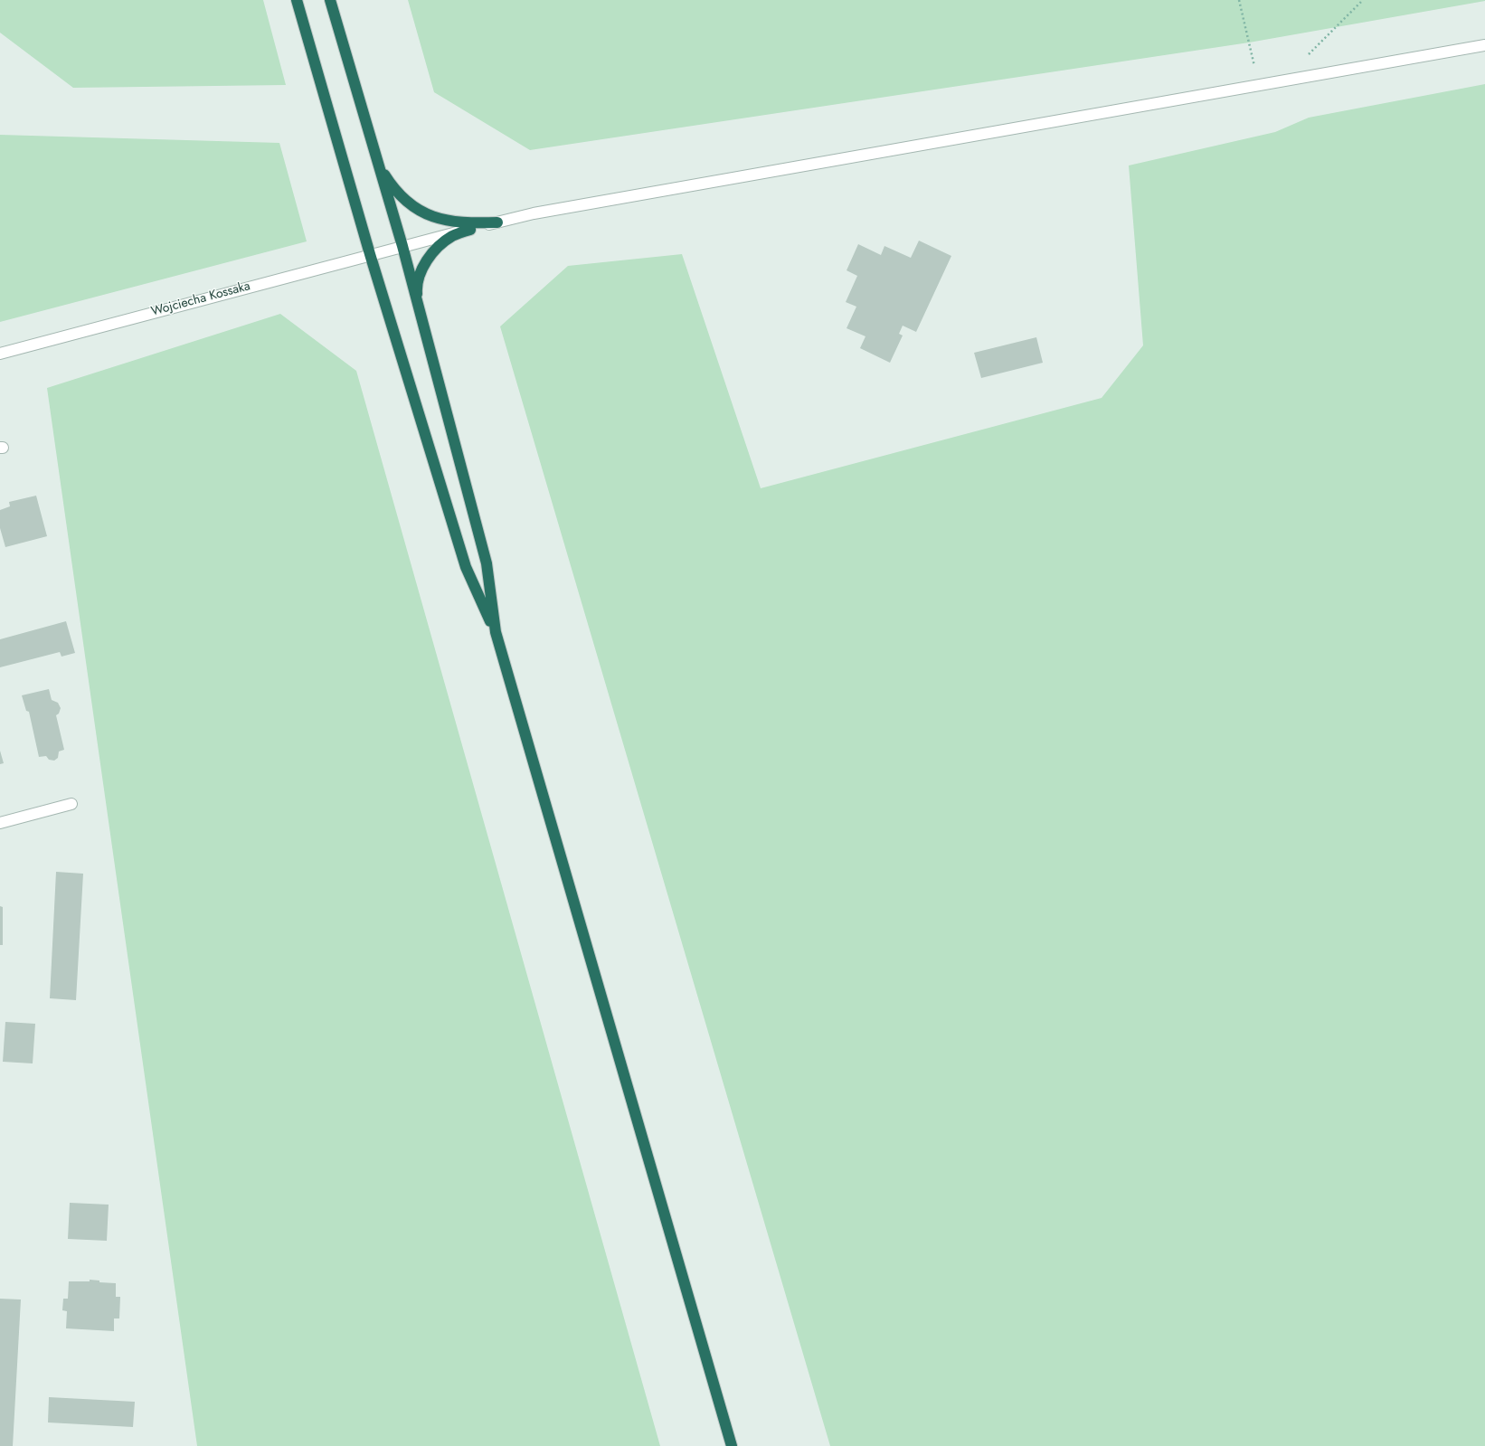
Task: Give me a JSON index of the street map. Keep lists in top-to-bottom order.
{
  "streets": {
    "street": ["Wojciecha Kossaka"]
  }
}
